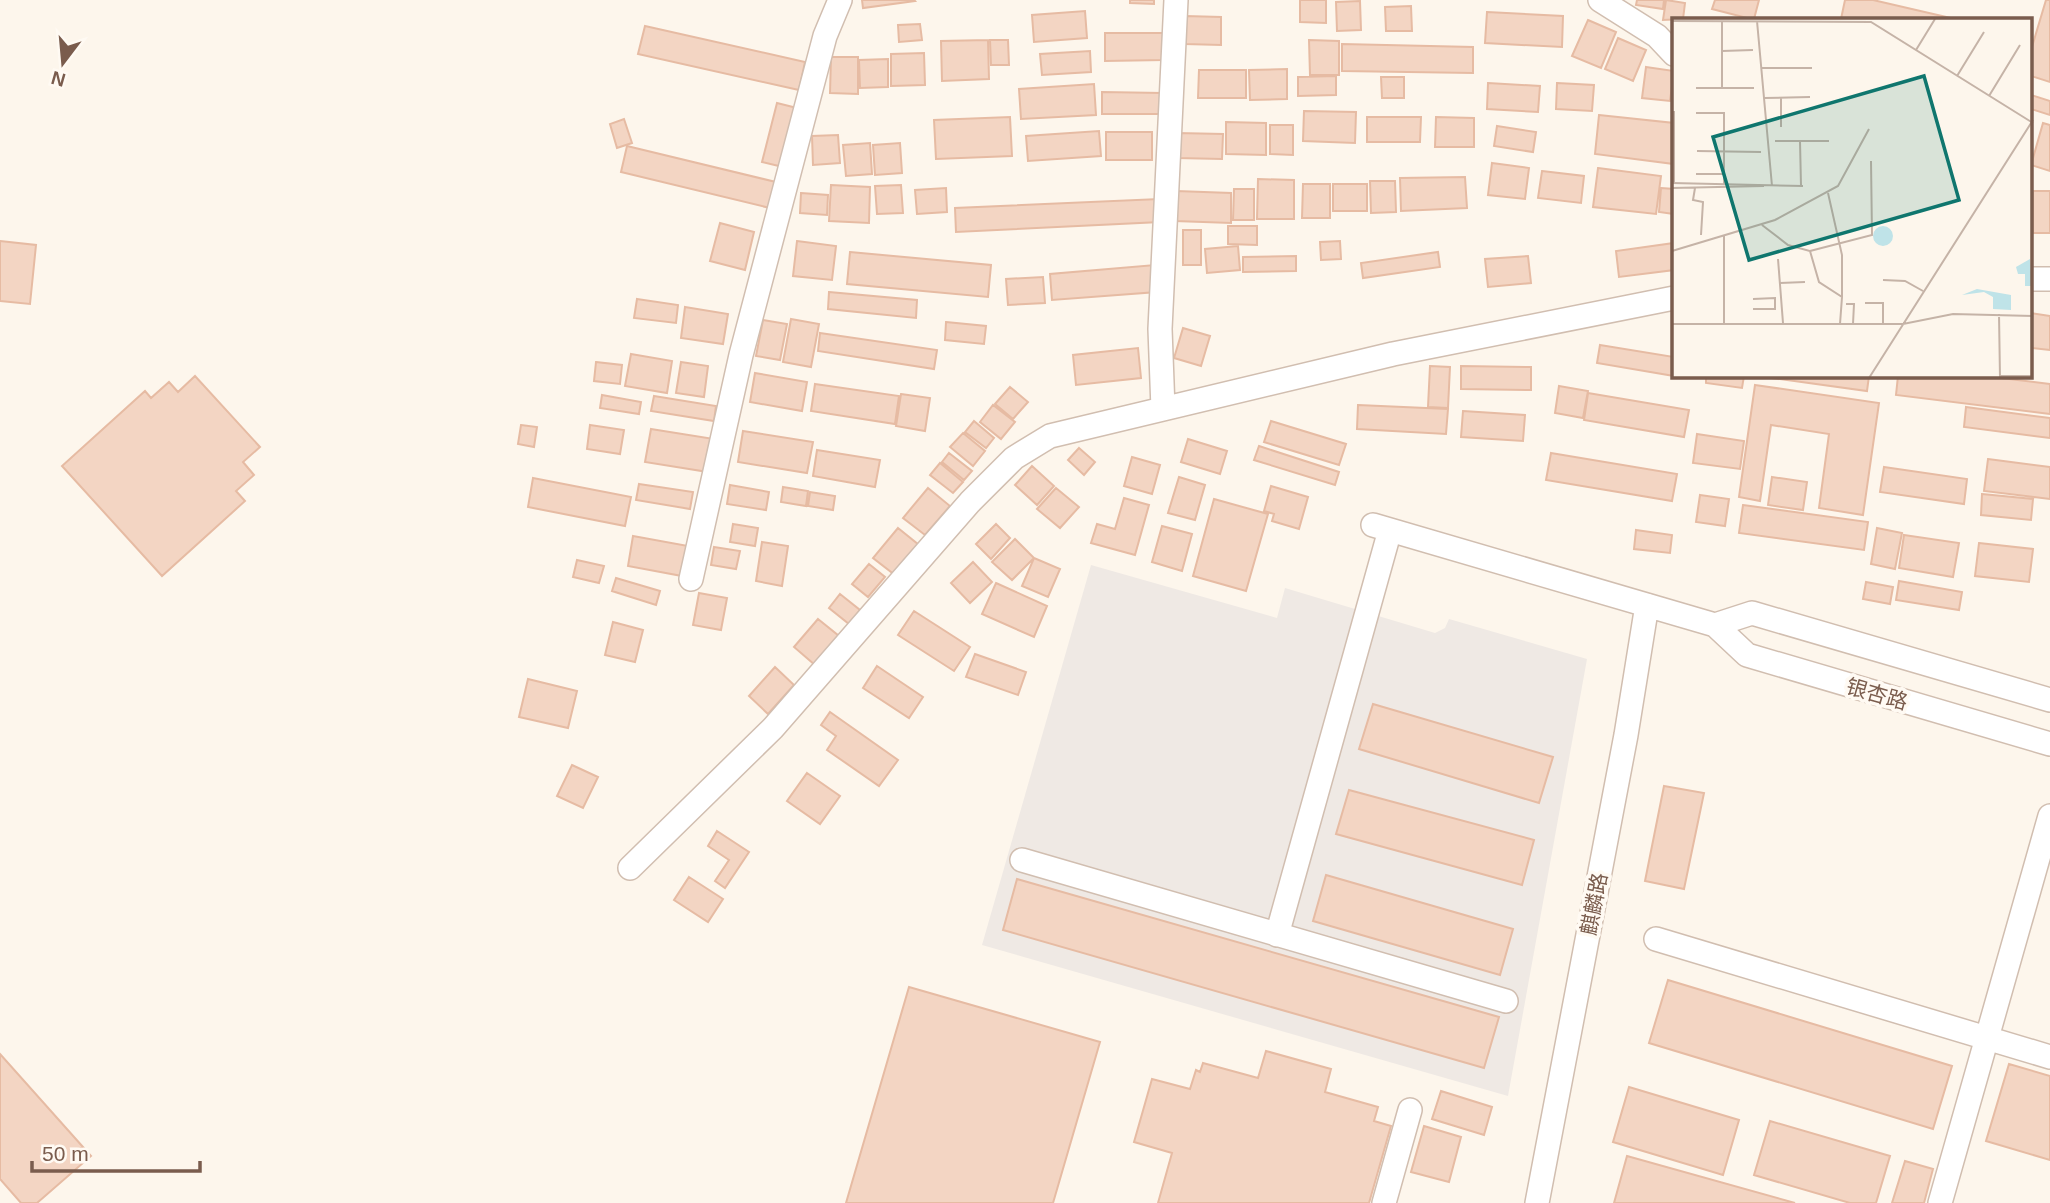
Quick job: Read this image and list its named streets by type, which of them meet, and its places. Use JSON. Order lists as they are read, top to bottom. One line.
{"streets":{"street":["银杏路","麒麟路"]},"crossings":[["银杏路","麒麟路"]],"scale_bar":"50 m","north":"bottom"}
